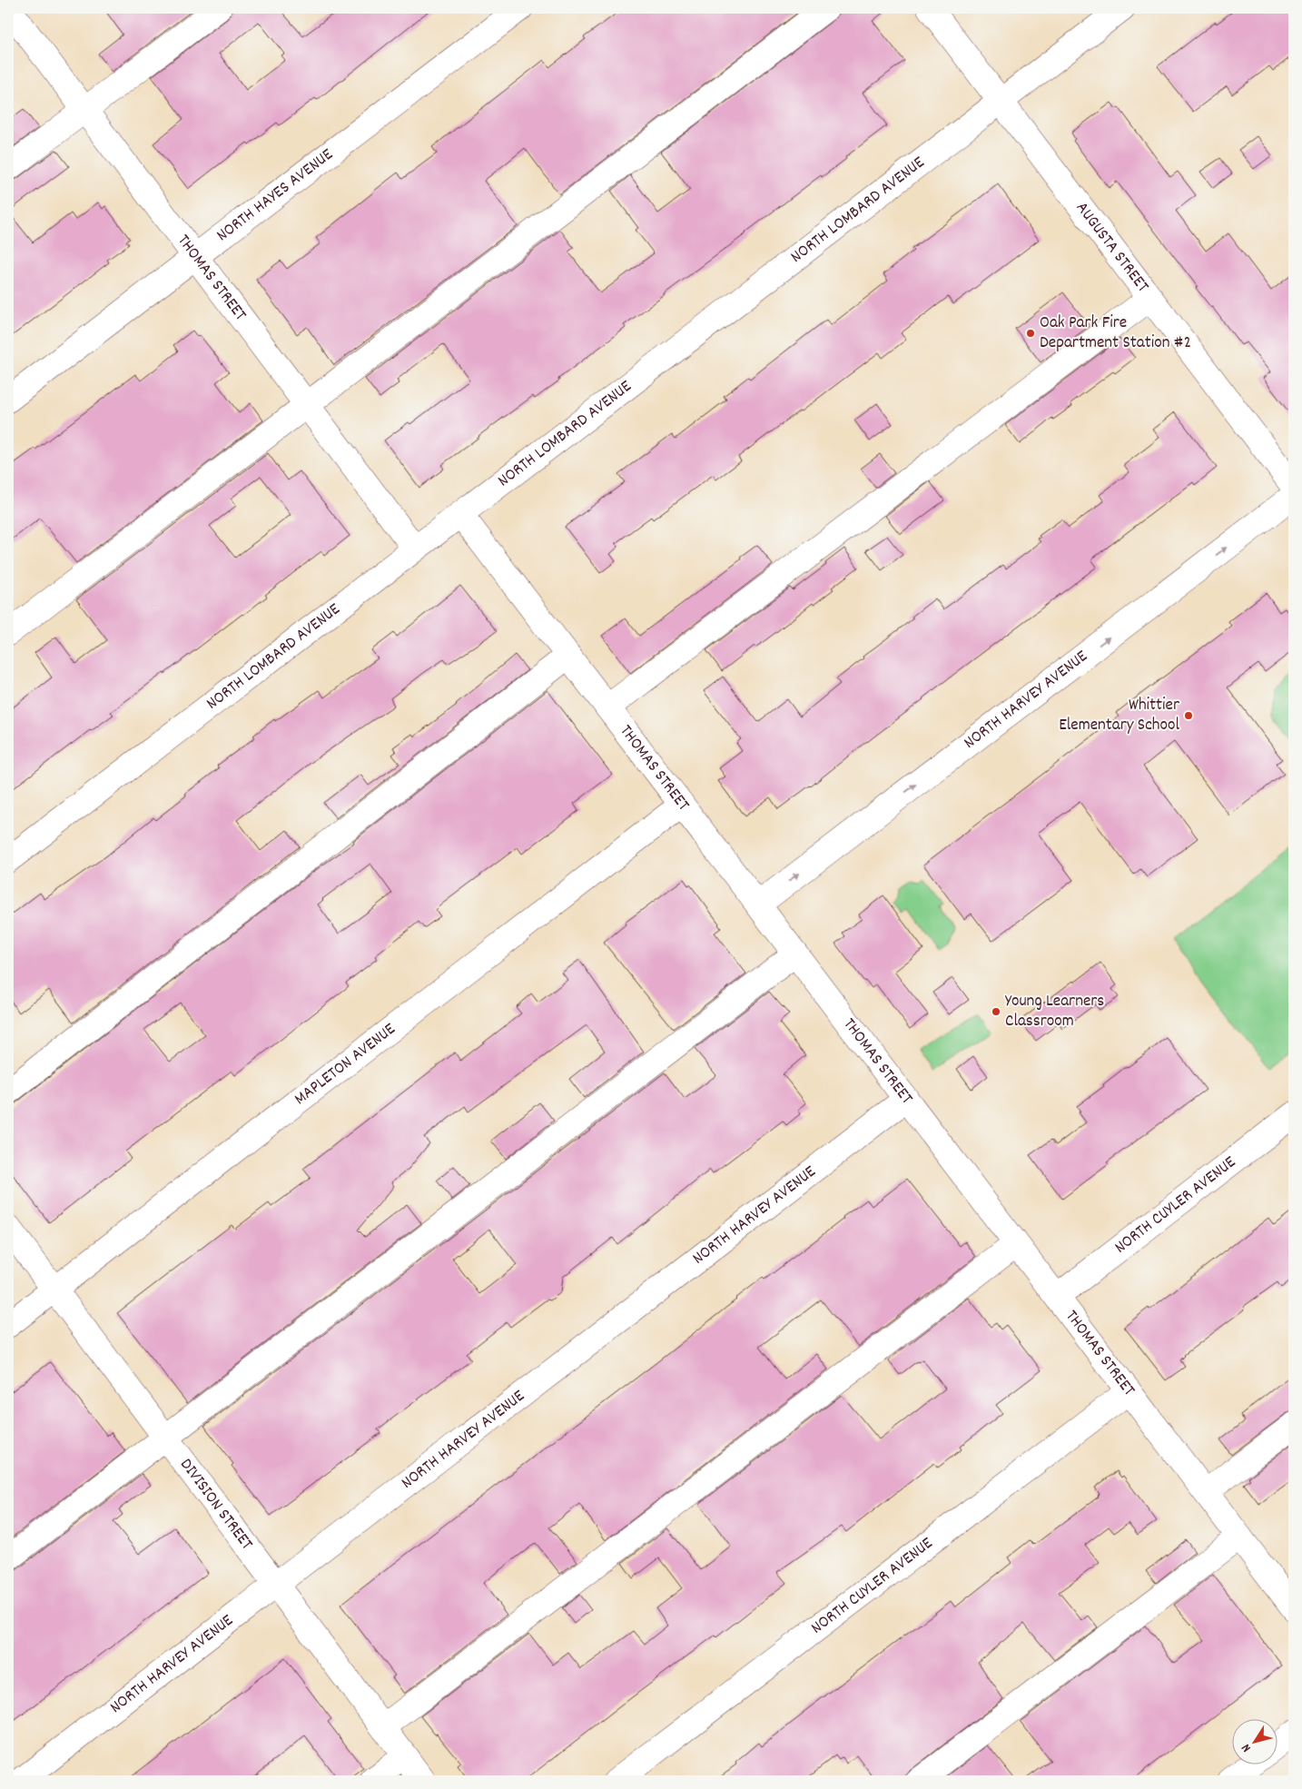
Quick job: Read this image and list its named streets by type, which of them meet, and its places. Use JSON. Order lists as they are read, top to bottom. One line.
{"streets":{"street":["NORTH HAYES AVENUE","NORTH LOMBARD AVENUE","AUGUSTA STREET","THOMAS STREET","NORTH HARVEY AVENUE","MAPLETON AVENUE","NORTH CUYLER AVENUE","DIVISION STREET"]},"crossings":[["NORTH HAYES AVENUE","THOMAS STREET"],["NORTH LOMBARD AVENUE","AUGUSTA STREET"],["NORTH LOMBARD AVENUE","THOMAS STREET"],["THOMAS STREET","NORTH HARVEY AVENUE"],["THOMAS STREET","MAPLETON AVENUE"],["THOMAS STREET","NORTH CUYLER AVENUE"],["NORTH HARVEY AVENUE","DIVISION STREET"],["MAPLETON AVENUE","DIVISION STREET"]],"one_way":["NORTH HARVEY AVENUE"],"places":["Oak Park Fire Department Station #2","Whittier Elementary School","Young Learners Classroom"],"north":"bottom left"}
